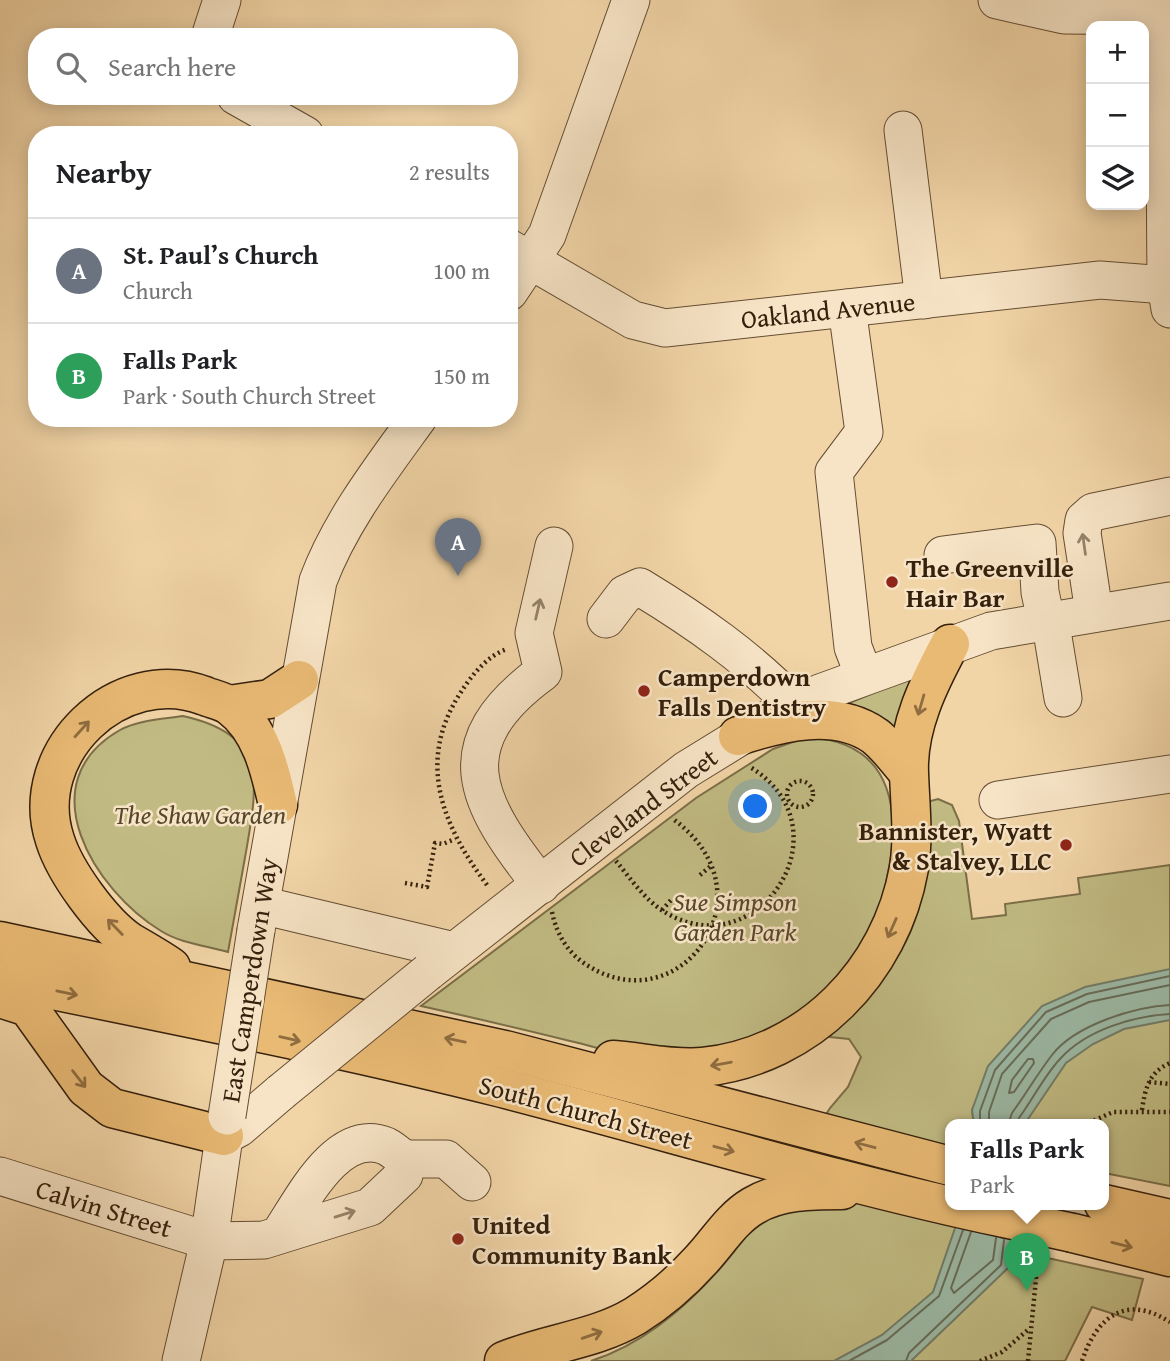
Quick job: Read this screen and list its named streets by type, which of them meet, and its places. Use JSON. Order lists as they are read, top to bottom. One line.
{"streets":{"main road":["South Church Street"],"street":["Oakland Avenue","Cleveland Street","East Camperdown Way","Calvin Street"]},"crossings":[["Cleveland Street","East Camperdown Way"],["East Camperdown Way","Calvin Street"]],"parks":["The Shaw Garden","Sue Simpson Garden Park"],"places":["The Greenville Hair Bar","Camperdown Falls Dentistry","Bannister, Wyatt & Stalvey, LLC","United Community Bank"],"page":{"map_buttons":["+","−"],"search":"Search here","heading":["Nearby","2 results"],"list":[{"mark":"A","name":"St. Paul’s Church","note":"Church","value":"100 m"},{"mark":"B","name":"Falls Park","note":"Park · South Church Street","value":"150 m"}],"pins":["A","B"],"popup":["Falls Park","Park"]}}
